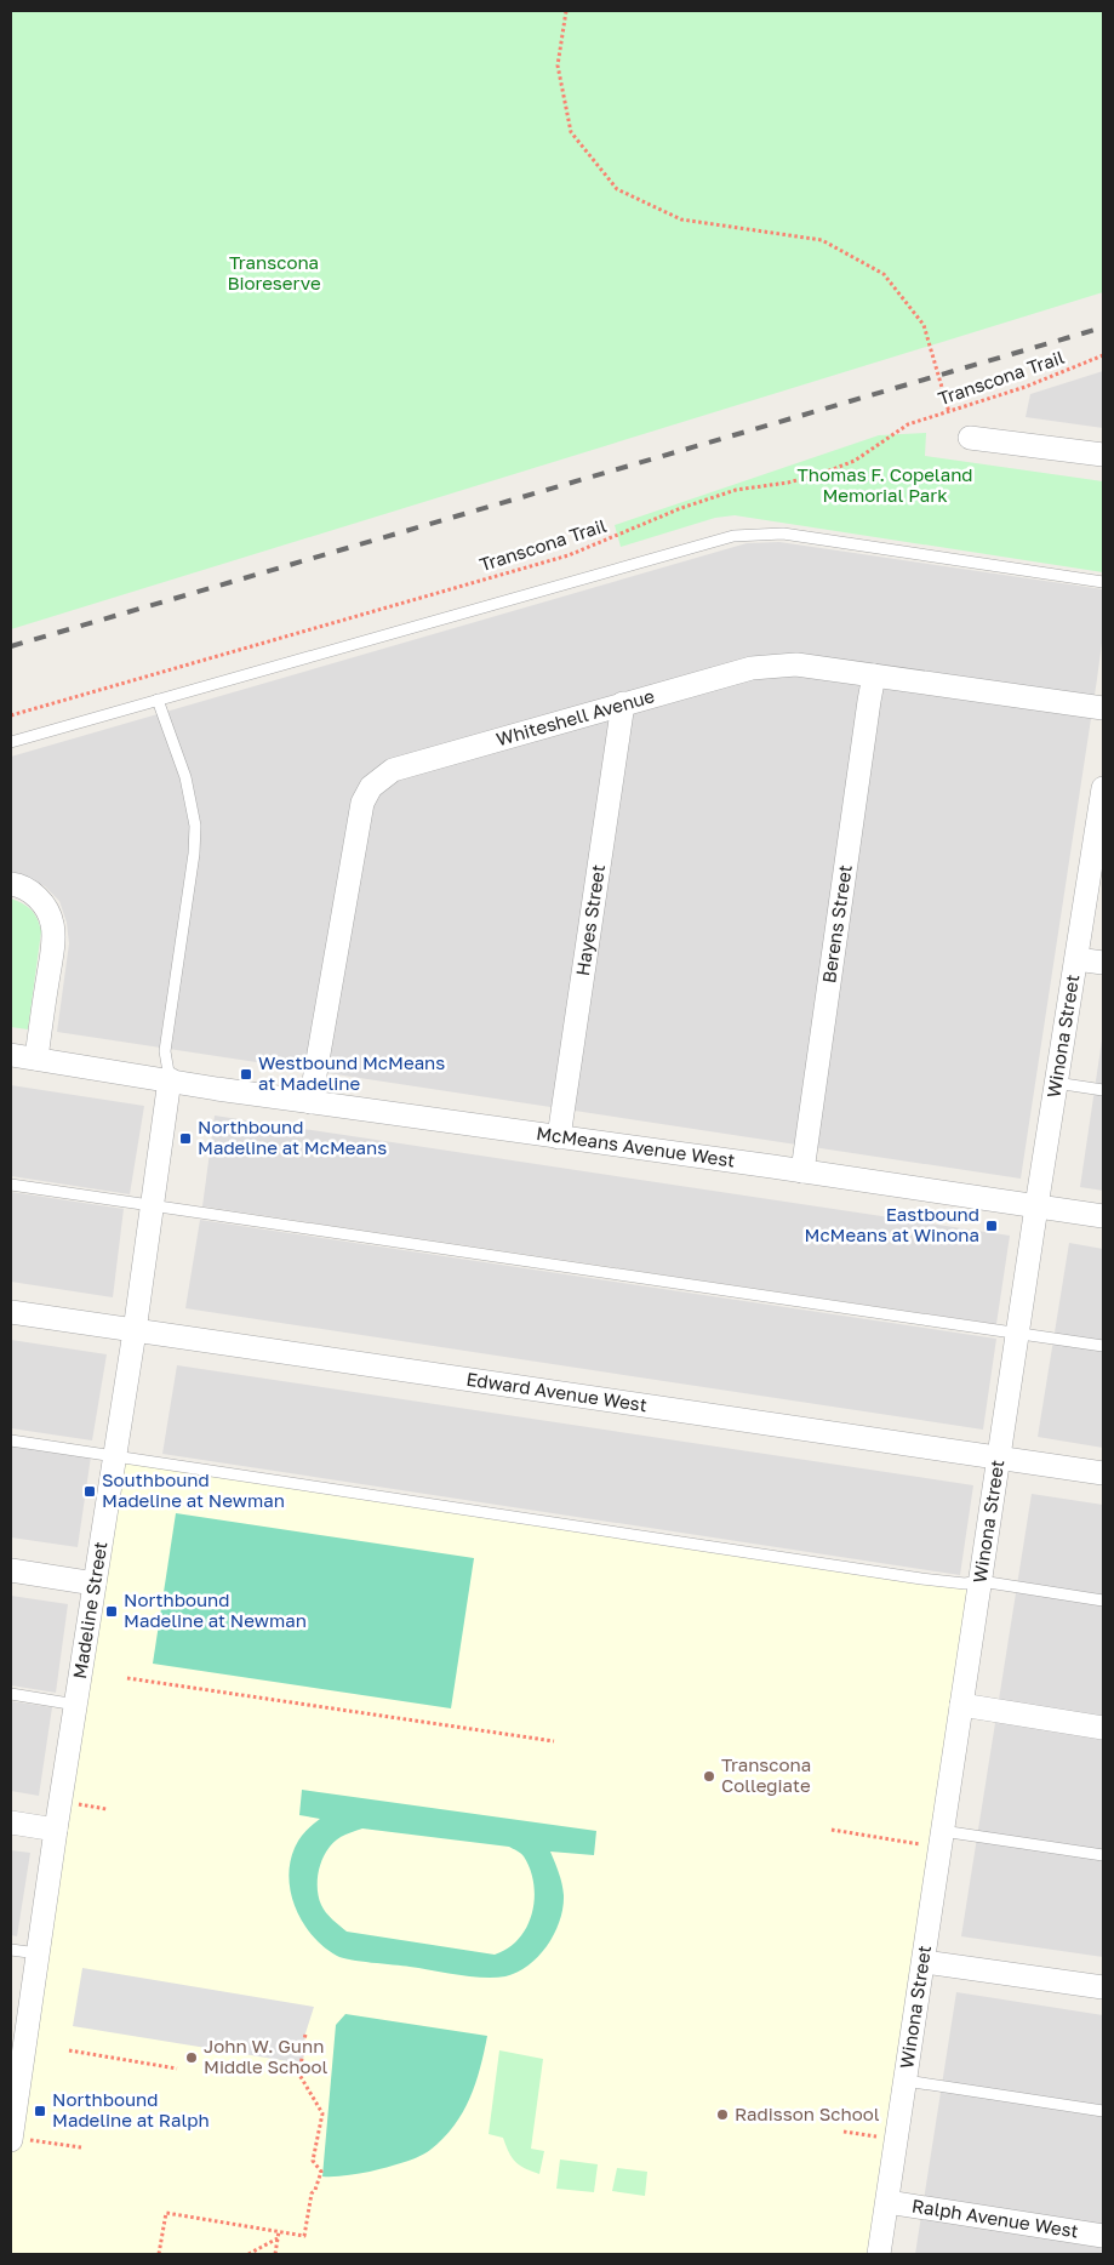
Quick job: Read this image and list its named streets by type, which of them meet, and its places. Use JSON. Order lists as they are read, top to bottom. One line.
{"streets":{"street":["Whiteshell Avenue","Hayes Street","Berens Street","Winona Street","McMeans Avenue West","Edward Avenue West","Madeline Street","Ralph Avenue West"],"path":["Transcona Trail"]},"crossings":[["Whiteshell Avenue","Hayes Street"],["Whiteshell Avenue","Berens Street"],["Whiteshell Avenue","McMeans Avenue West"],["Hayes Street","McMeans Avenue West"],["Berens Street","McMeans Avenue West"],["Winona Street","McMeans Avenue West"],["Winona Street","Edward Avenue West"],["Winona Street","Ralph Avenue West"],["McMeans Avenue West","Madeline Street"],["Edward Avenue West","Madeline Street"]],"parks":["Transcona Bioreserve","Thomas F. Copeland Memorial Park"],"places":{"transit":["Westbound McMeans at Madeline","Northbound Madeline at McMeans","Eastbound McMeans at Winona","Southbound Madeline at Newman","Northbound Madeline at Newman","Northbound Madeline at Ralph"],"other":["Transcona Collegiate","John W. Gunn Middle School","Radisson School"]}}
